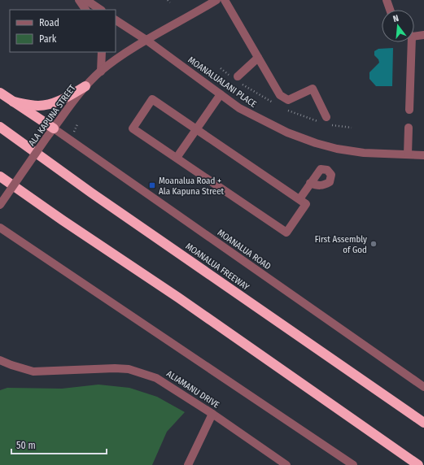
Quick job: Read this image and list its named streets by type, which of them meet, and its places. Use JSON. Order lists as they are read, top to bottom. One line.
{"streets":{"highway":["MOANALUA FREEWAY"],"street":["MOANALUALANI PLACE","ALA KAPUNA STREET","MOANALUA ROAD","ALIAMANU DRIVE"]},"crossings":[["MOANALUALANI PLACE","ALA KAPUNA STREET"],["ALA KAPUNA STREET","MOANALUA ROAD"]],"places":{"transit":["Moanalua Road + Ala Kapuna Street"],"other":["First Assembly of God"]},"legend":["Road","Park"],"scale_bar":"50 m","north":"top"}
